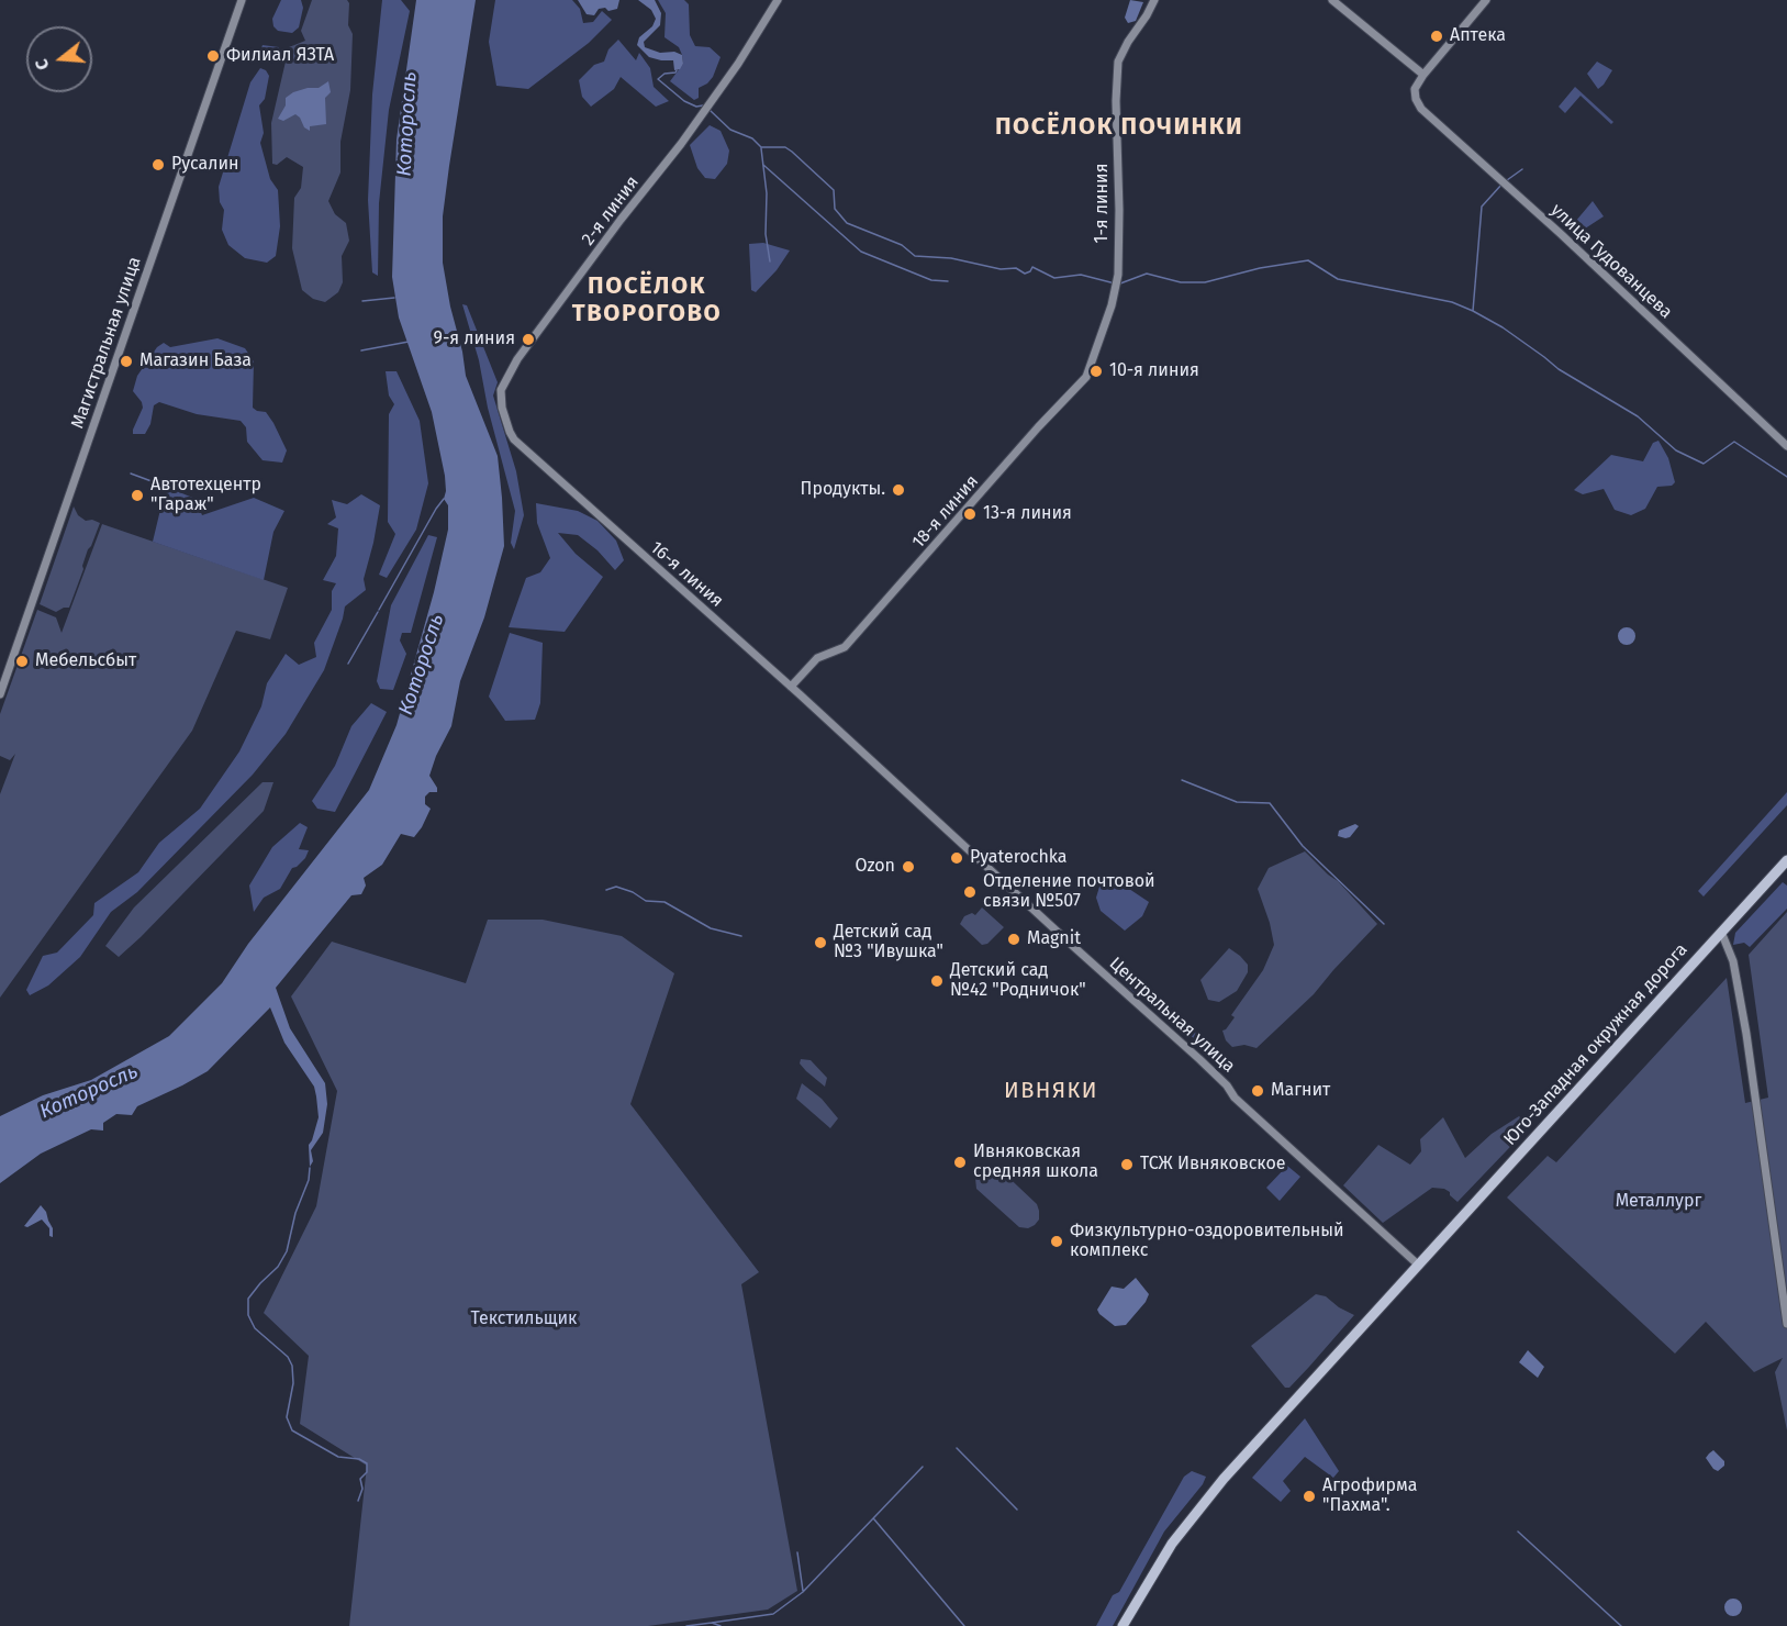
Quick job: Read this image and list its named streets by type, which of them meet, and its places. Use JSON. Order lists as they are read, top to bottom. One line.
{"streets":{"highway":["Юго-Западная окружная дорога"],"street":["1-я линия","2-я линия","улица Гудованцева","Магистральная улица","18-я линия","16-я линия","Центральная улица"]},"crossings":[["1-я линия","18-я линия"],["2-я линия","16-я линия"],["18-я линия","16-я линия"],["16-я линия","Центральная улица"],["Центральная улица","Юго-Западная окружная дорога"]],"districts":["ПОСЁЛОК ПОЧИНКИ","ПОСЁЛОК ТВОРОГОВО","ИВНЯКИ"],"water":["Которосль"],"parks":["Металлург","Текстильщик"],"places":["Аптека","Филиал ЯЗТА","Русалин","9-я линия","Магазин База","10-я линия","Продукты.","Автотехцентр \"Гараж\"","13-я линия","Мебельсбыт","Pyaterochka","Ozon","Отделение почтовой связи №507","Magnit","Детский сад №3 \"Ивушка\"","Детский сад №42 \"Родничок\"","Магнит","Ивняковская средняя школа","ТСЖ Ивняковское","Физкультурно-оздоровительный комплекс","Агрофирма \"Пахма\"."],"north":"left"}
